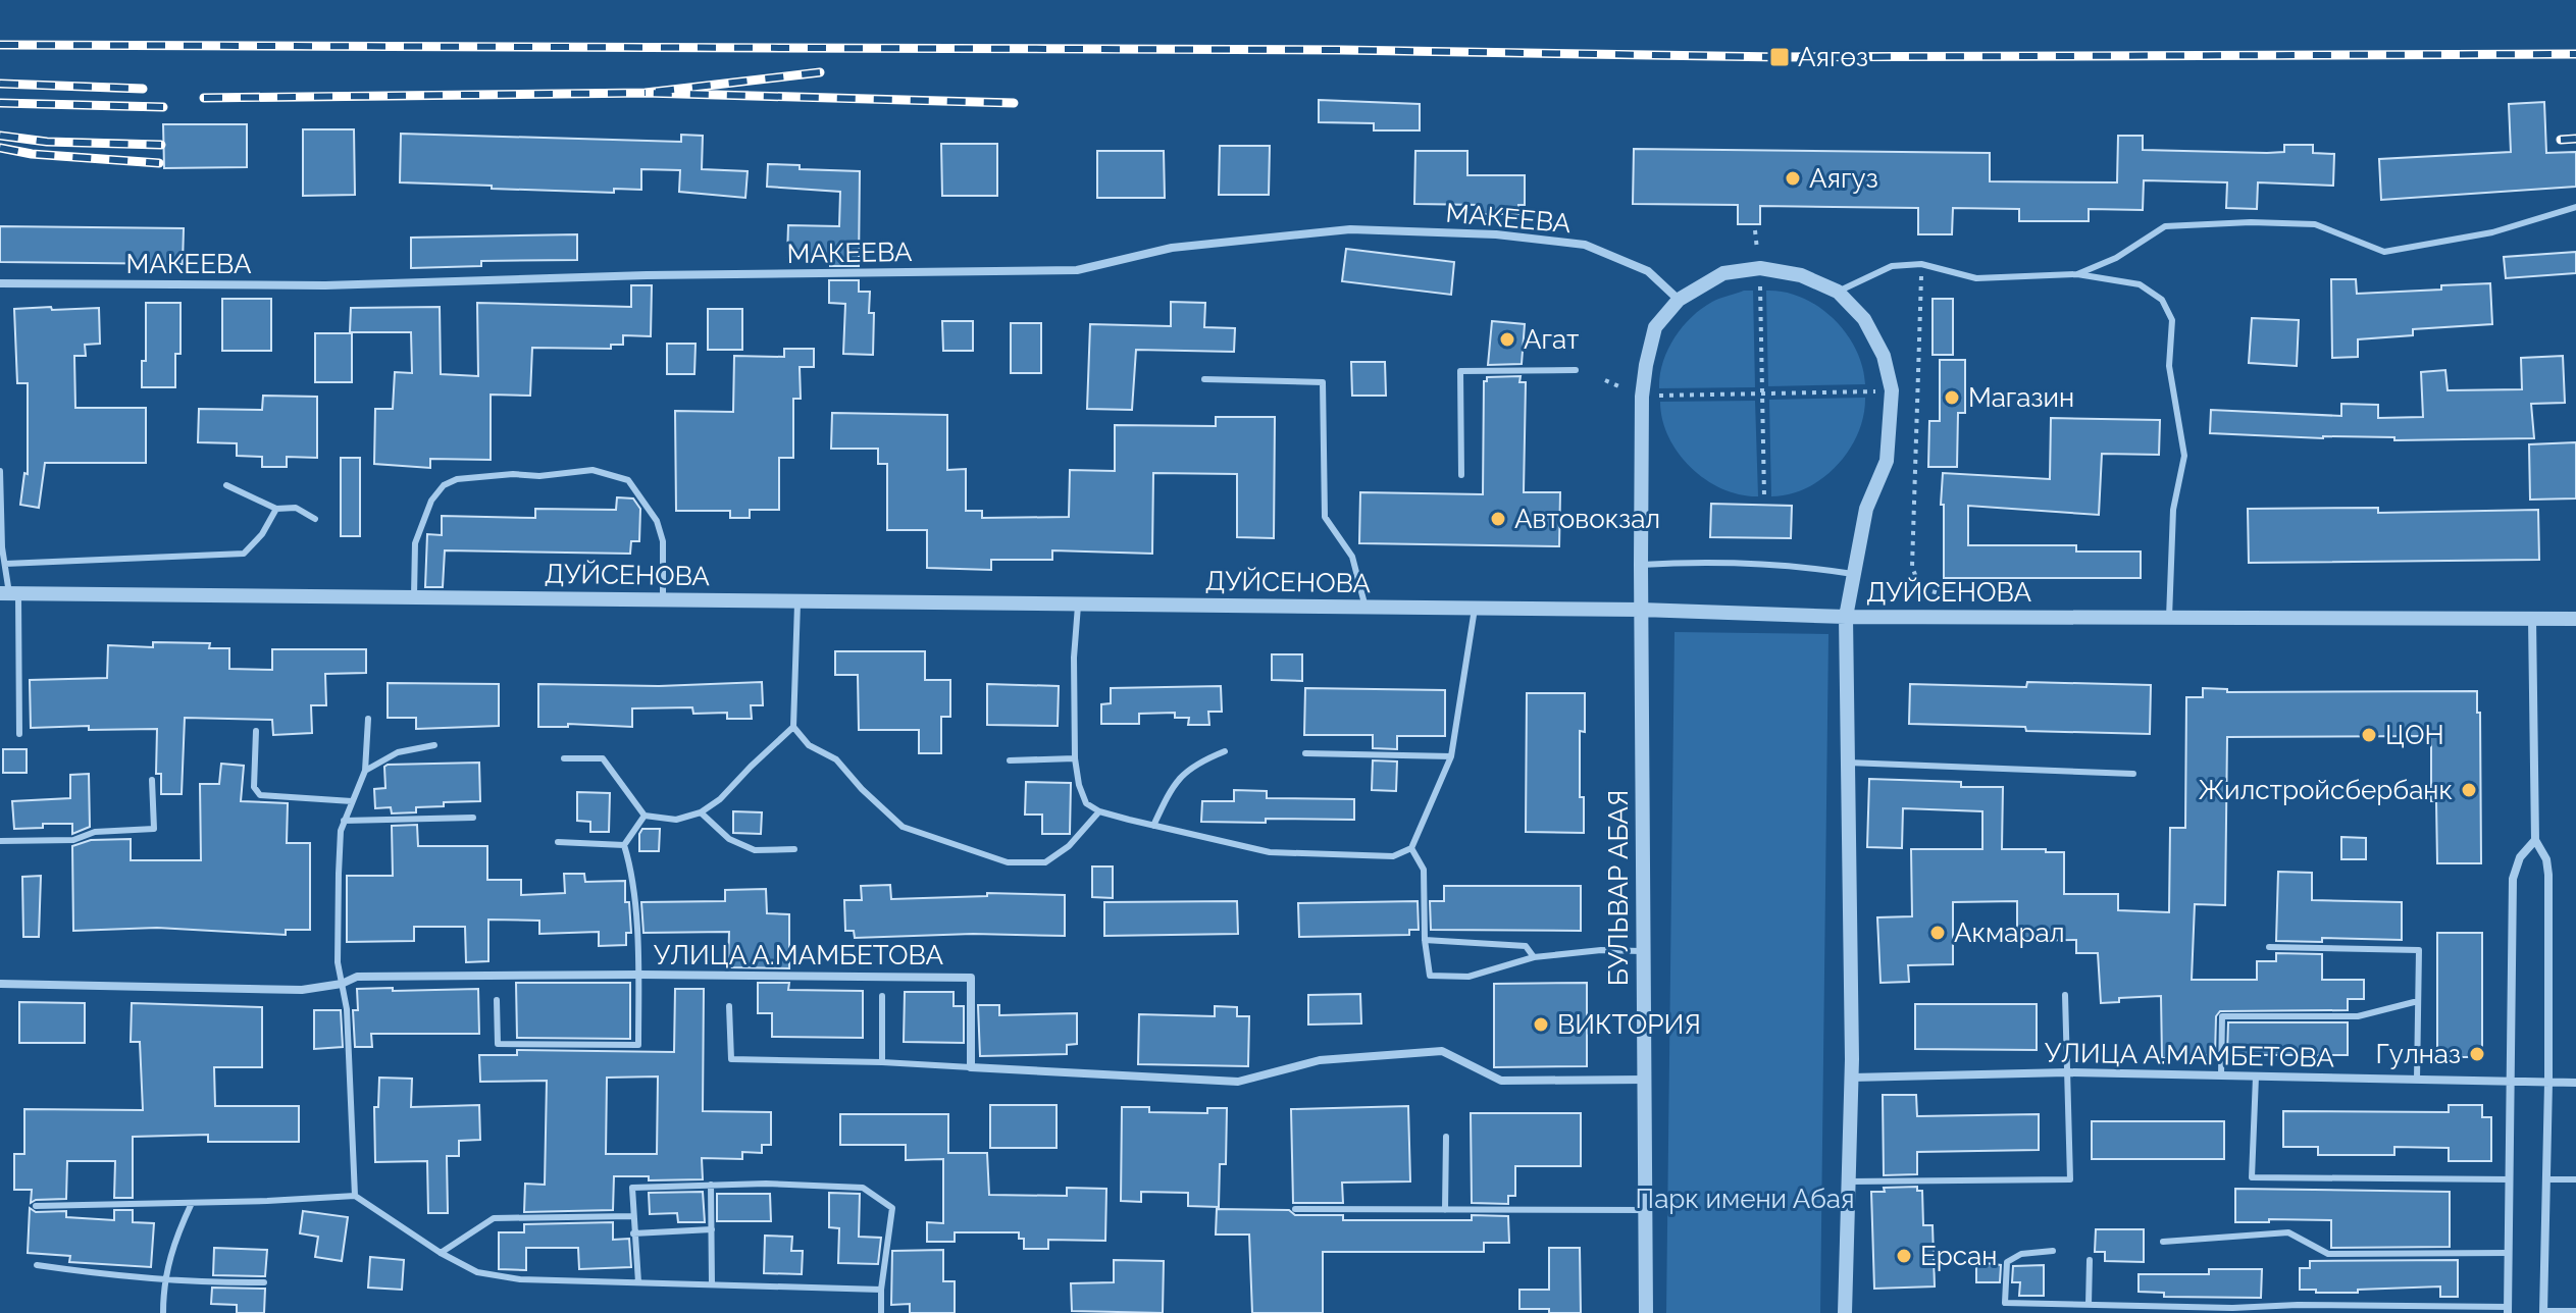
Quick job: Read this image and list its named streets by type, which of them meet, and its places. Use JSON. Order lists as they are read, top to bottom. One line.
{"streets":{"street":["МАКЕЕВА","ДУЙСЕНОВА","БУЛЬВАР АБАЯ","УЛИЦА А.МАМБЕТОВА"]},"crossings":[["ДУЙСЕНОВА","БУЛЬВАР АБАЯ"]],"parks":["Парк имени Абая"],"places":{"transit":["Аягөз"],"other":["Аягуз","Агат","Магазин","Автовокзал","ЦОН","Жилстройсбербанк","Акмарал","ВИКТОРИЯ","Гулназ","Ерсан"]}}
